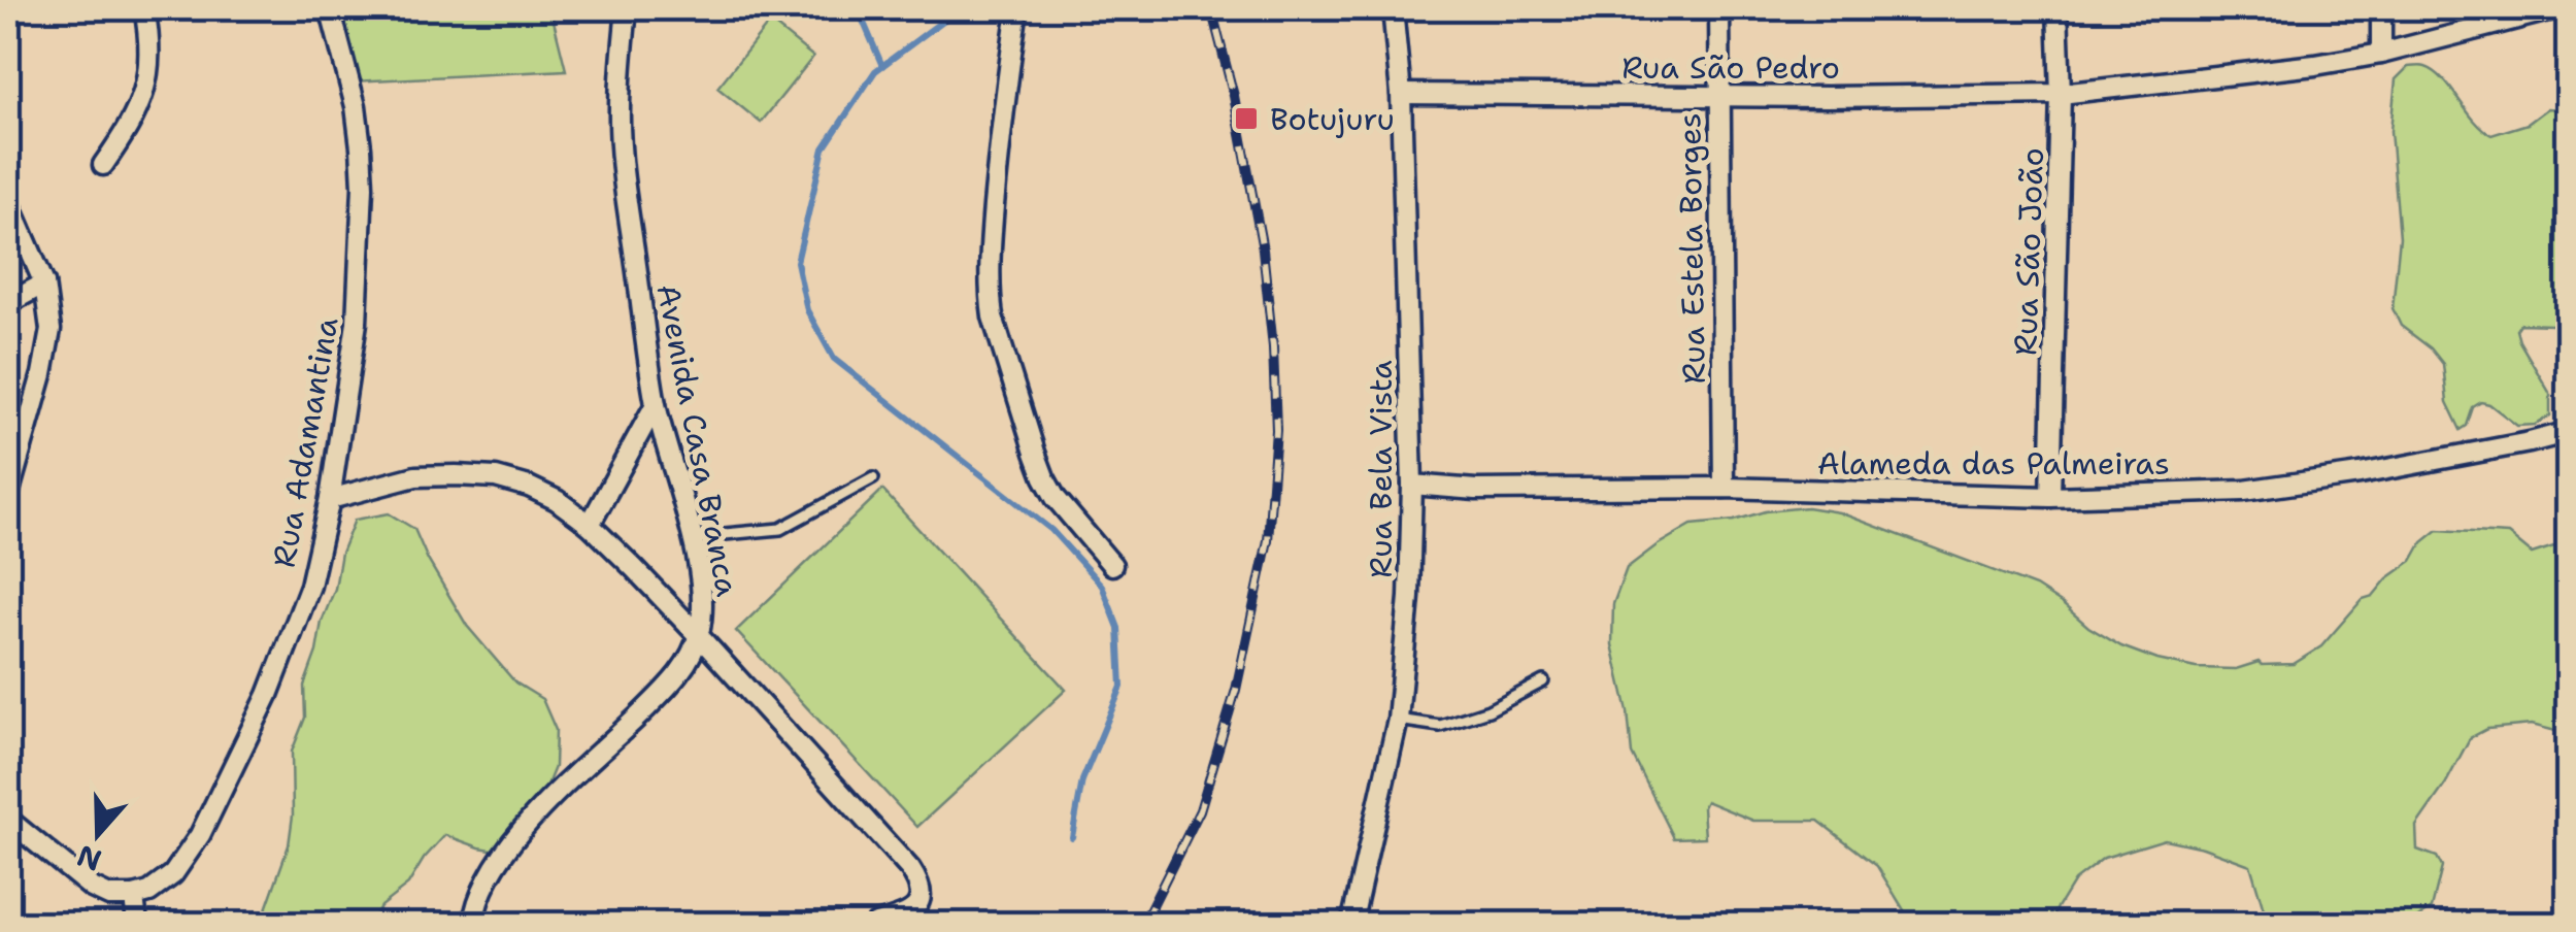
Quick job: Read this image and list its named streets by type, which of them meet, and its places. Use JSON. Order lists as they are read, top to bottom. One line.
{"streets":{"street":["Rua São Pedro","Rua Estela Borges","Rua São João","Avenida Casa Branca","Rua Adamantina","Alameda das Palmeiras","Rua Bela Vista"]},"crossings":[["Rua São Pedro","Rua Estela Borges"],["Rua São Pedro","Rua São João"],["Rua São Pedro","Rua Bela Vista"],["Rua Estela Borges","Alameda das Palmeiras"],["Rua São João","Alameda das Palmeiras"],["Alameda das Palmeiras","Rua Bela Vista"]],"places":{"transit":["Botujuru"]},"north":"bottom"}
